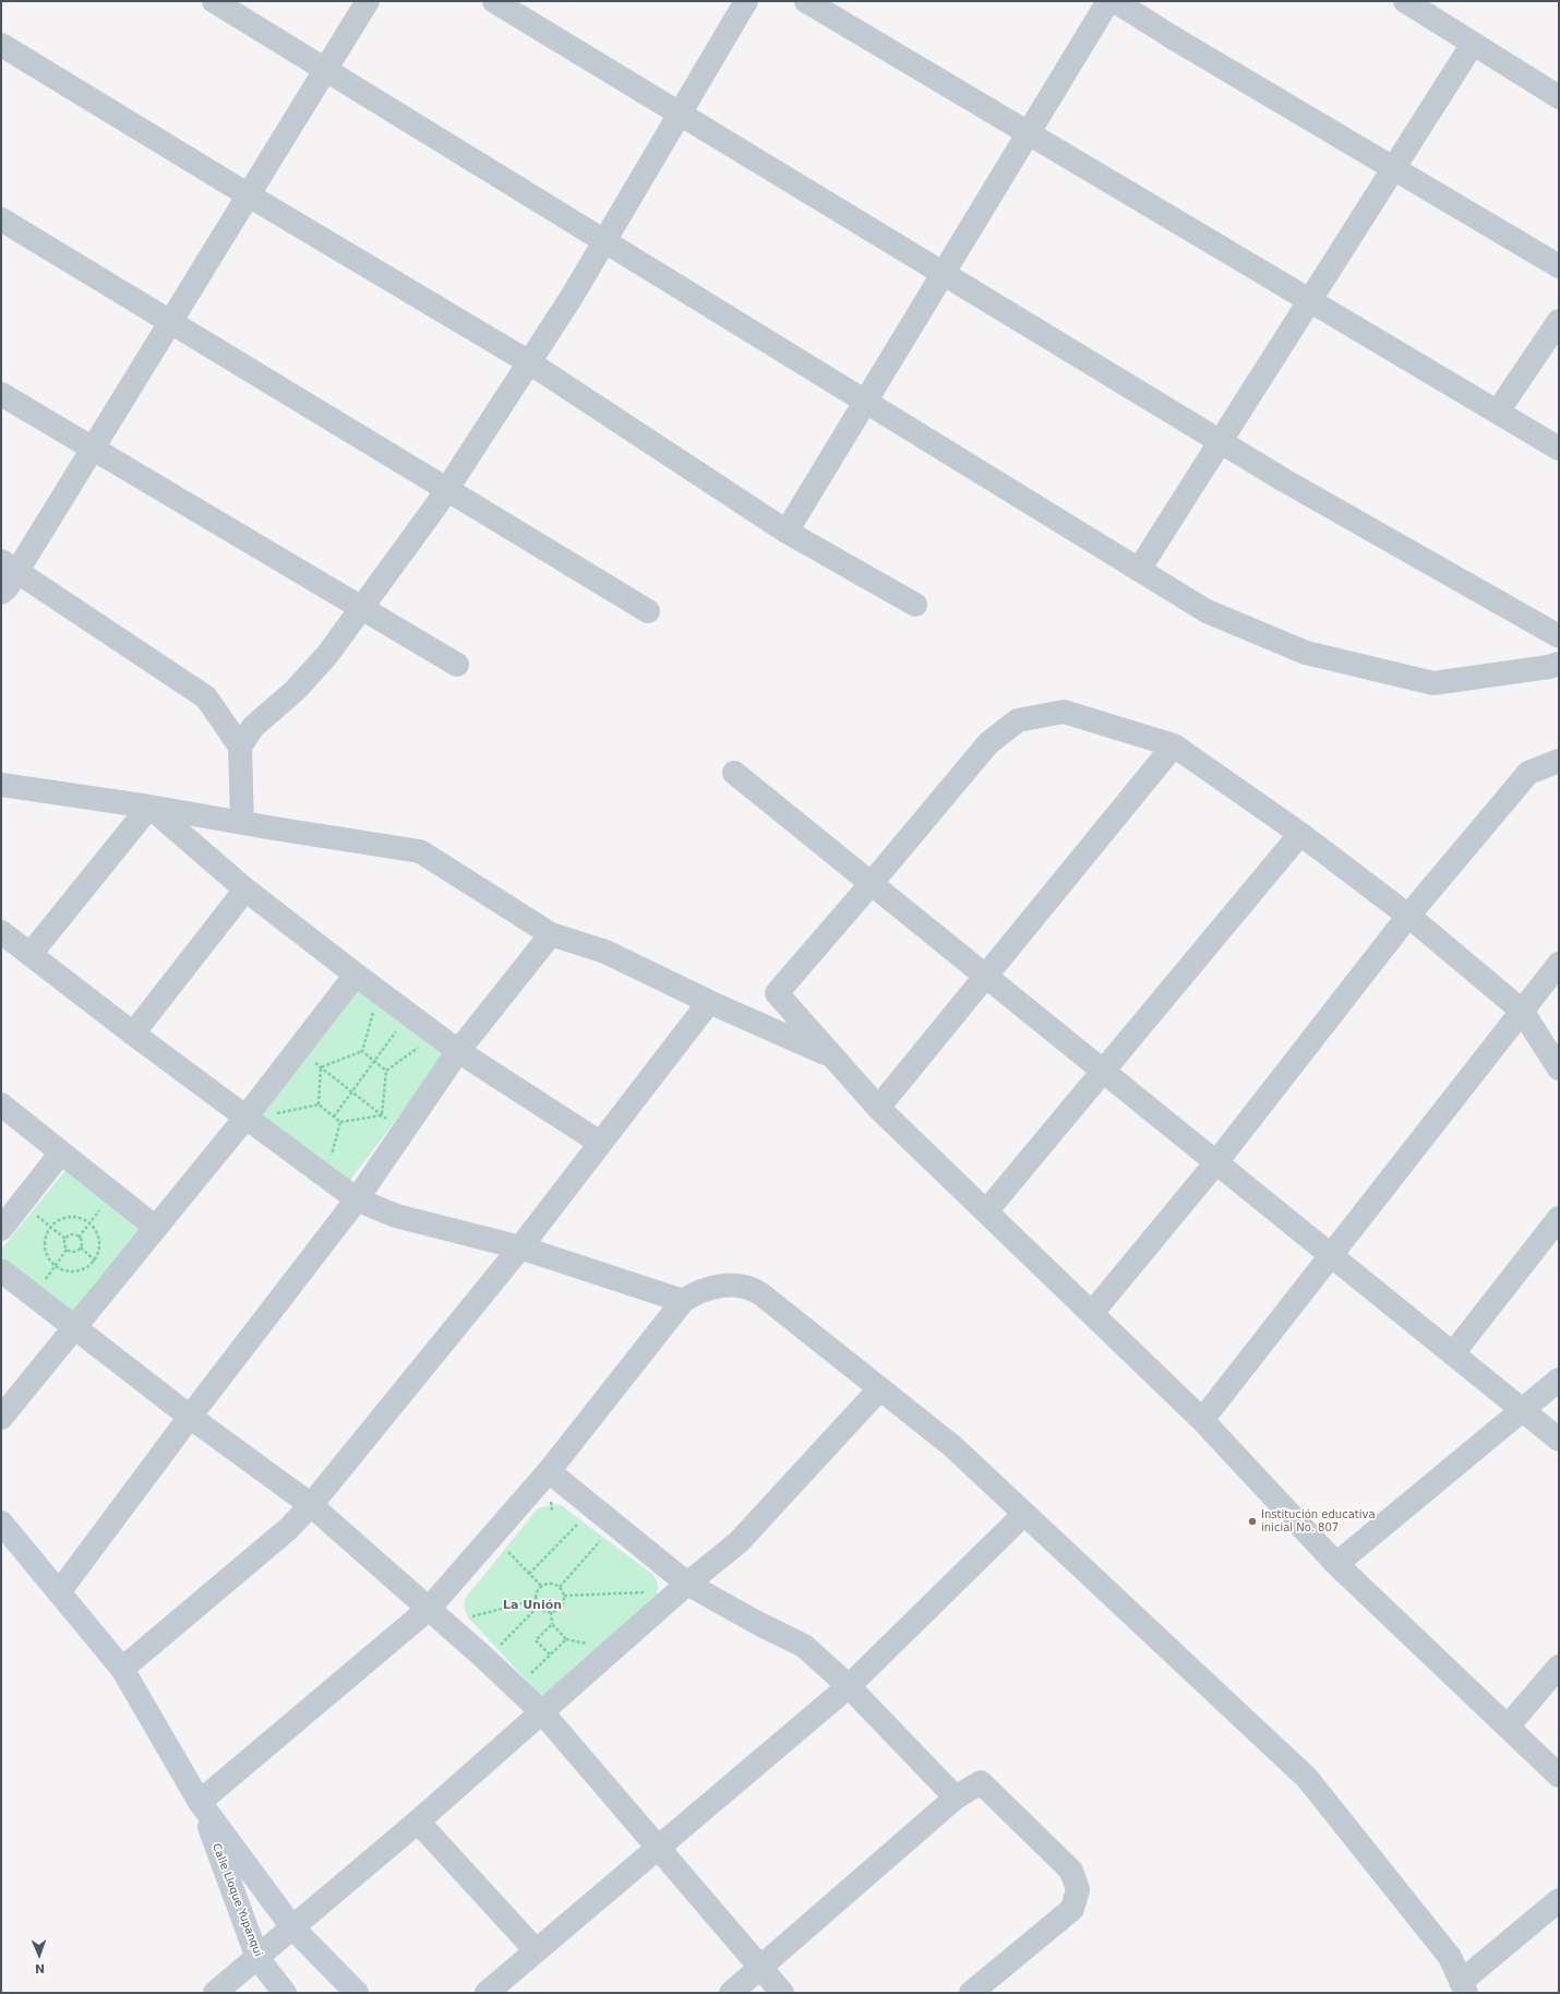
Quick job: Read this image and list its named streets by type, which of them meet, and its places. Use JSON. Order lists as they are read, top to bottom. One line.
{"streets":{"street":["Calle Lloque Yupanqui"]},"districts":["La Unión"],"places":["Institución educativa inicial No. 807"],"north":"bottom"}
